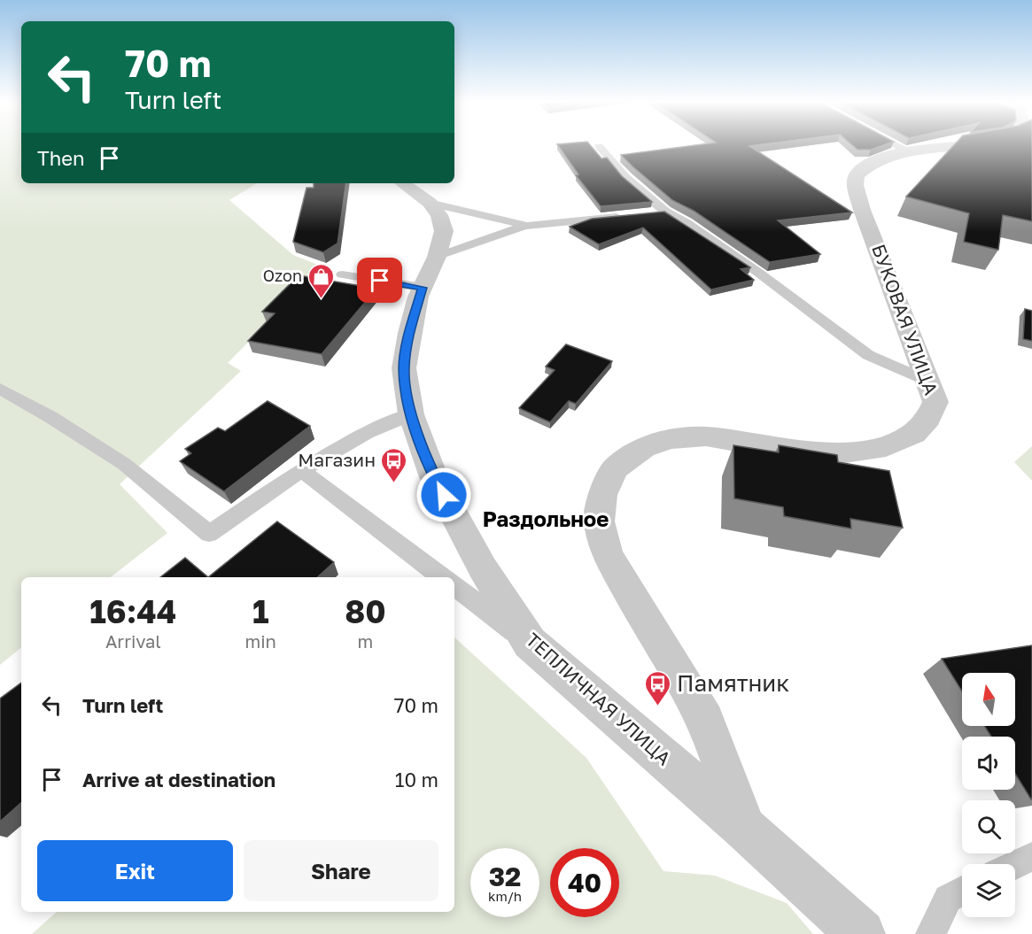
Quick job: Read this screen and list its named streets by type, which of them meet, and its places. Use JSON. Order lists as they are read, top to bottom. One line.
{"streets":{"street":["БУКОВАЯ УЛИЦА","ТЕПЛИЧНАЯ УЛИЦА"]},"crossings":[["БУКОВАЯ УЛИЦА","ТЕПЛИЧНАЯ УЛИЦА"]],"districts":["Раздольное"],"places":{"shop":["Ozon"],"bus stop":["Магазин","Памятник"]},"north":"top","page":{"turn":["70 m","Turn left"],"then":"Then","eta":["16:44","Arrival","1","min","80","m"],"list":[{"name":"Turn left","value":"70 m"},{"name":"Arrive at destination","value":"10 m"}],"buttons":["Exit","Share"],"speed":"32 km/h","limit":"40"}}
